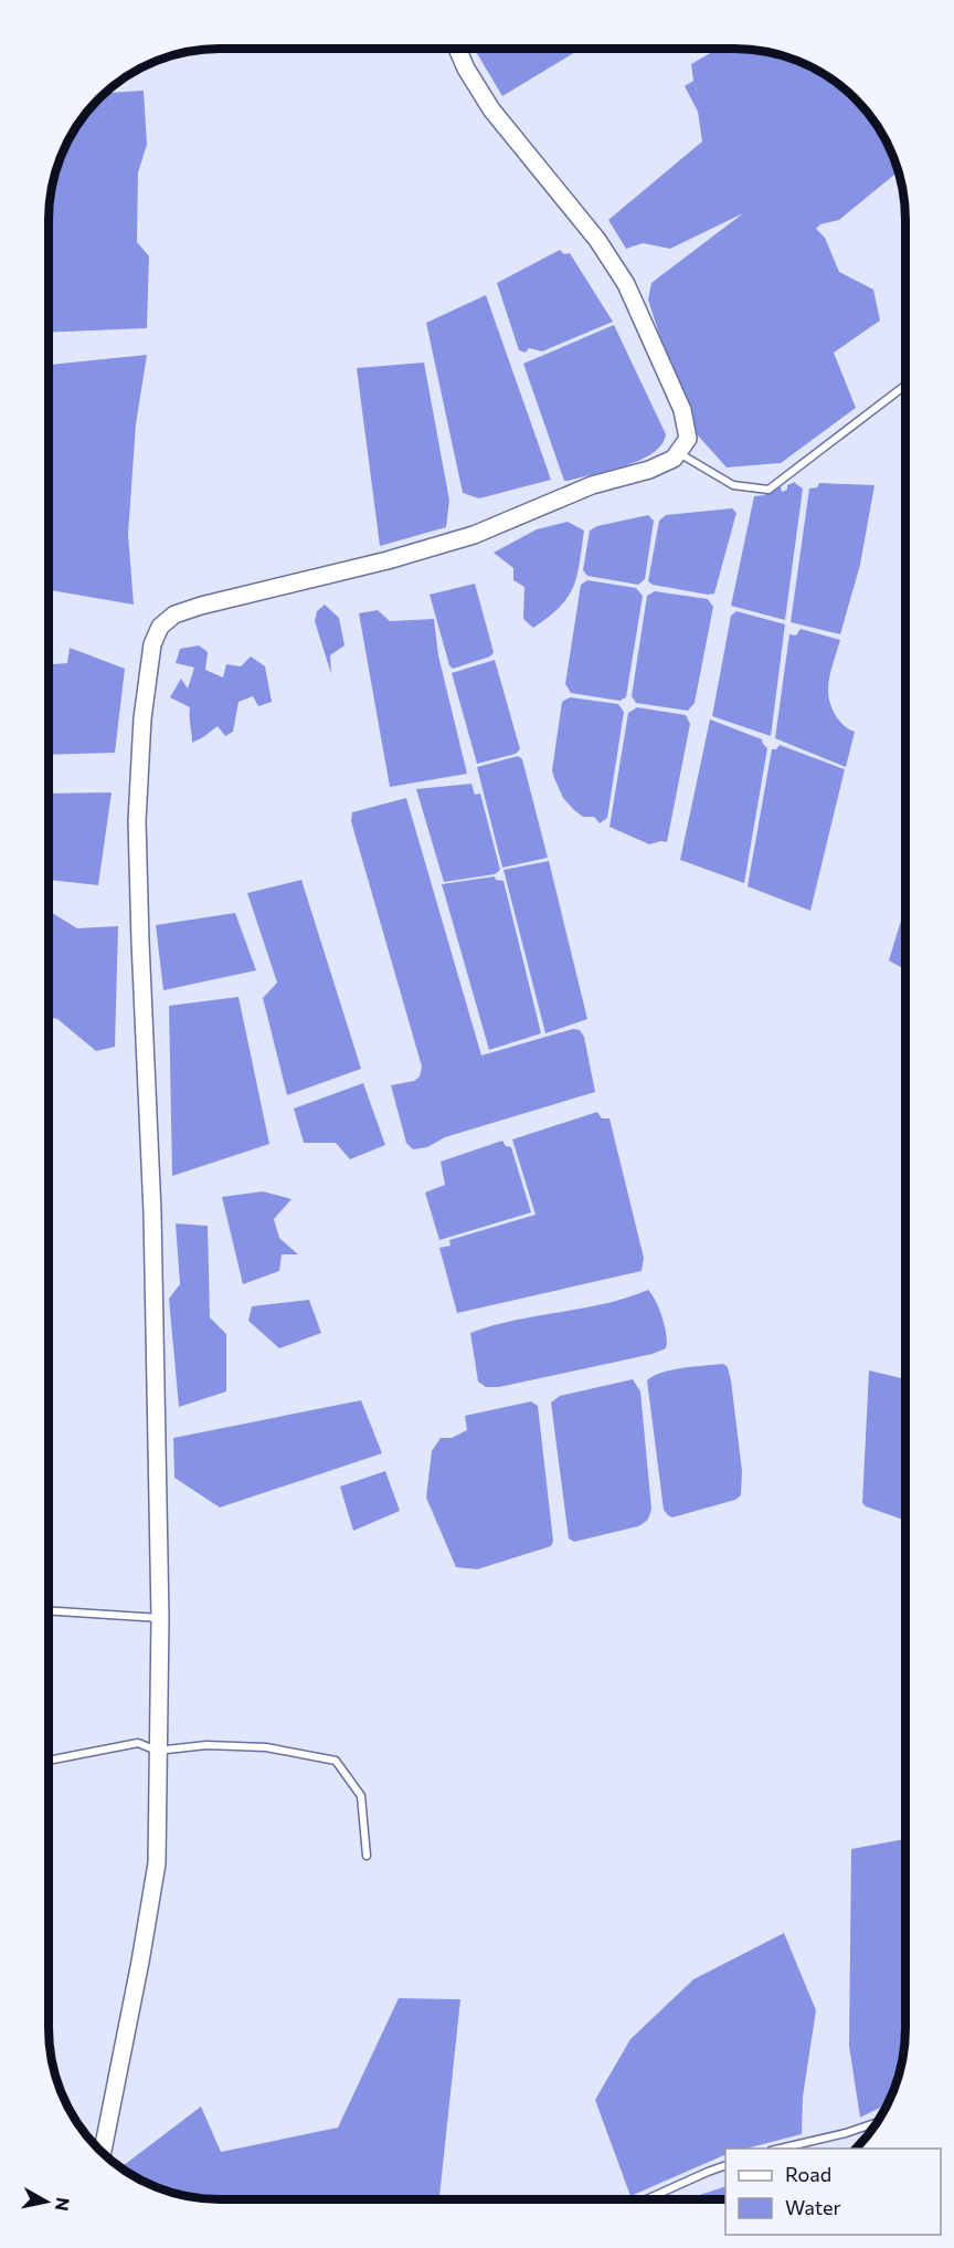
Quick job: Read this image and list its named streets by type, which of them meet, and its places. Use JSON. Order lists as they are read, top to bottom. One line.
{"legend":["Road","Water"],"north":"right"}
